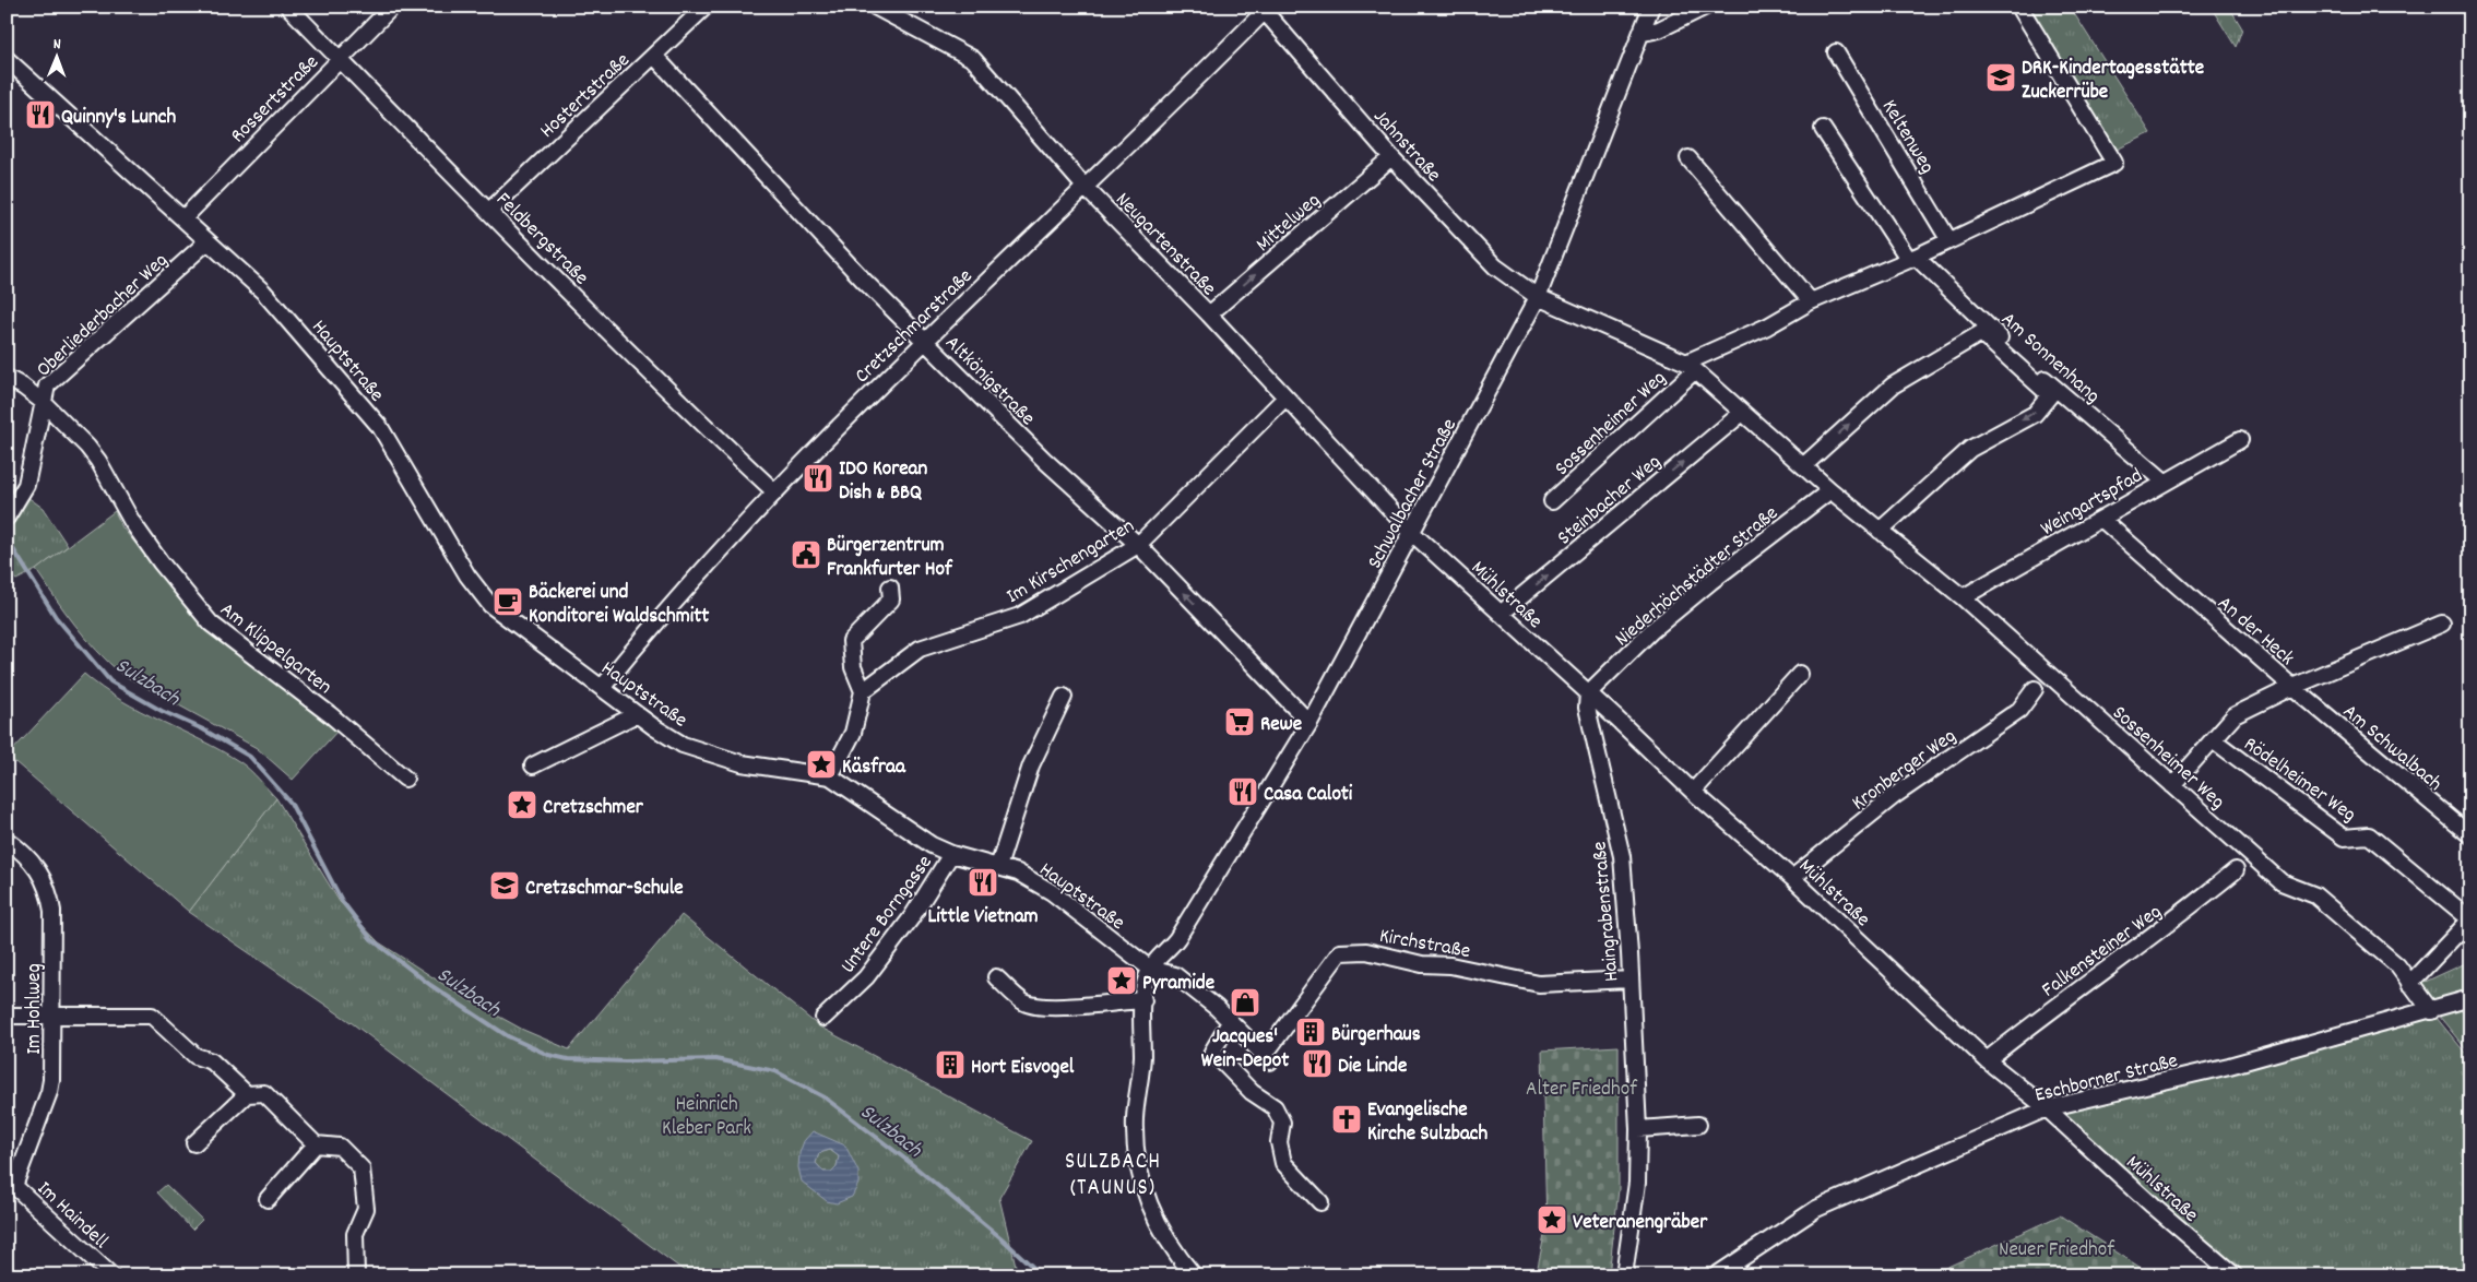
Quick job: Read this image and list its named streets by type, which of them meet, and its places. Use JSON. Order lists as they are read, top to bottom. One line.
{"streets":{"street":["Hostertstraße","Rossertstraße","Keltenweg","Jahnstraße","Mittelweg","Feldbergstraße","Neugartenstraße","Oberliederbacher Weg","Cretzschmarstraße","Am Sonnenhang","Hauptstraße","Altkönigstraße","Sossenheimer Weg","Schwalbacher Straße","Steinbacher Weg","Weingartspfad","Im Kirschengarten","Niederhöchstädter Straße","Mühlstraße","An der Heck","Am Klippelgarten","Am Schwalbach","Kronberger Weg","Rödelheimer Weg","Haingrabenstraße","Untere Borngasse","Kirchstraße","Falkensteiner Weg","Im Hohlweg","Eschborner Straße","Im Haindell"]},"crossings":[["Hostertstraße","Feldbergstraße"],["Hostertstraße","Altkönigstraße"],["Rossertstraße","Feldbergstraße"],["Rossertstraße","Hauptstraße"],["Jahnstraße","Mittelweg"],["Jahnstraße","Cretzschmarstraße"],["Jahnstraße","Sossenheimer Weg"],["Jahnstraße","Schwalbacher Straße"],["Mittelweg","Neugartenstraße"],["Feldbergstraße","Cretzschmarstraße"],["Neugartenstraße","Cretzschmarstraße"],["Neugartenstraße","Schwalbacher Straße"],["Neugartenstraße","Im Kirschengarten"],["Neugartenstraße","Mühlstraße"],["Oberliederbacher Weg","Hauptstraße"],["Oberliederbacher Weg","Am Klippelgarten"],["Cretzschmarstraße","Hauptstraße"],["Cretzschmarstraße","Altkönigstraße"],["Am Sonnenhang","Weingartspfad"],["Hauptstraße","Schwalbacher Straße"],["Hauptstraße","Untere Borngasse"],["Altkönigstraße","Schwalbacher Straße"],["Altkönigstraße","Im Kirschengarten"],["Sossenheimer Weg","Schwalbacher Straße"],["Sossenheimer Weg","Steinbacher Weg"],["Sossenheimer Weg","Weingartspfad"],["Sossenheimer Weg","Niederhöchstädter Straße"],["Sossenheimer Weg","An der Heck"],["Sossenheimer Weg","Eschborner Straße"],["Schwalbacher Straße","Mühlstraße"],["Steinbacher Weg","Mühlstraße"],["Weingartspfad","An der Heck"],["Niederhöchstädter Straße","Mühlstraße"],["Niederhöchstädter Straße","Haingrabenstraße"],["Mühlstraße","Kronberger Weg"],["Mühlstraße","Haingrabenstraße"],["Mühlstraße","Falkensteiner Weg"],["Mühlstraße","Eschborner Straße"],["An der Heck","Am Schwalbach"],["An der Heck","Rödelheimer Weg"],["Haingrabenstraße","Kirchstraße"],["Im Hohlweg","Im Haindell"]],"one_way":["Mittelweg","Steinbacher Weg"],"districts":["SULZBACH (TAUNUS)"],"water":["Sulzbach"],"parks":["Alter Friedhof","Heinrich Kleber Park","Neuer Friedhof"],"places":{"school or university":["DRK-Kindertagesstätte Zuckerrübe","Cretzschmar-Schule"],"restaurant":["Quinny's Lunch","IDO Korean Dish & BBQ","Casa Caloti","Little Vietnam","Die Linde"],"public building":["Bürgerzentrum Frankfurter Hof"],"cafe":["Bäckerei und Konditorei Waldschmitt"],"supermarket":["Rewe"],"place":["Käsfraa","Cretzschmer","Pyramide","Veteranengräber"],"shop":["Jacques' Wein-Depot"],"building":["Bürgerhaus","Hort Eisvogel"],"church":["Evangelische Kirche Sulzbach"]},"north":"top"}
